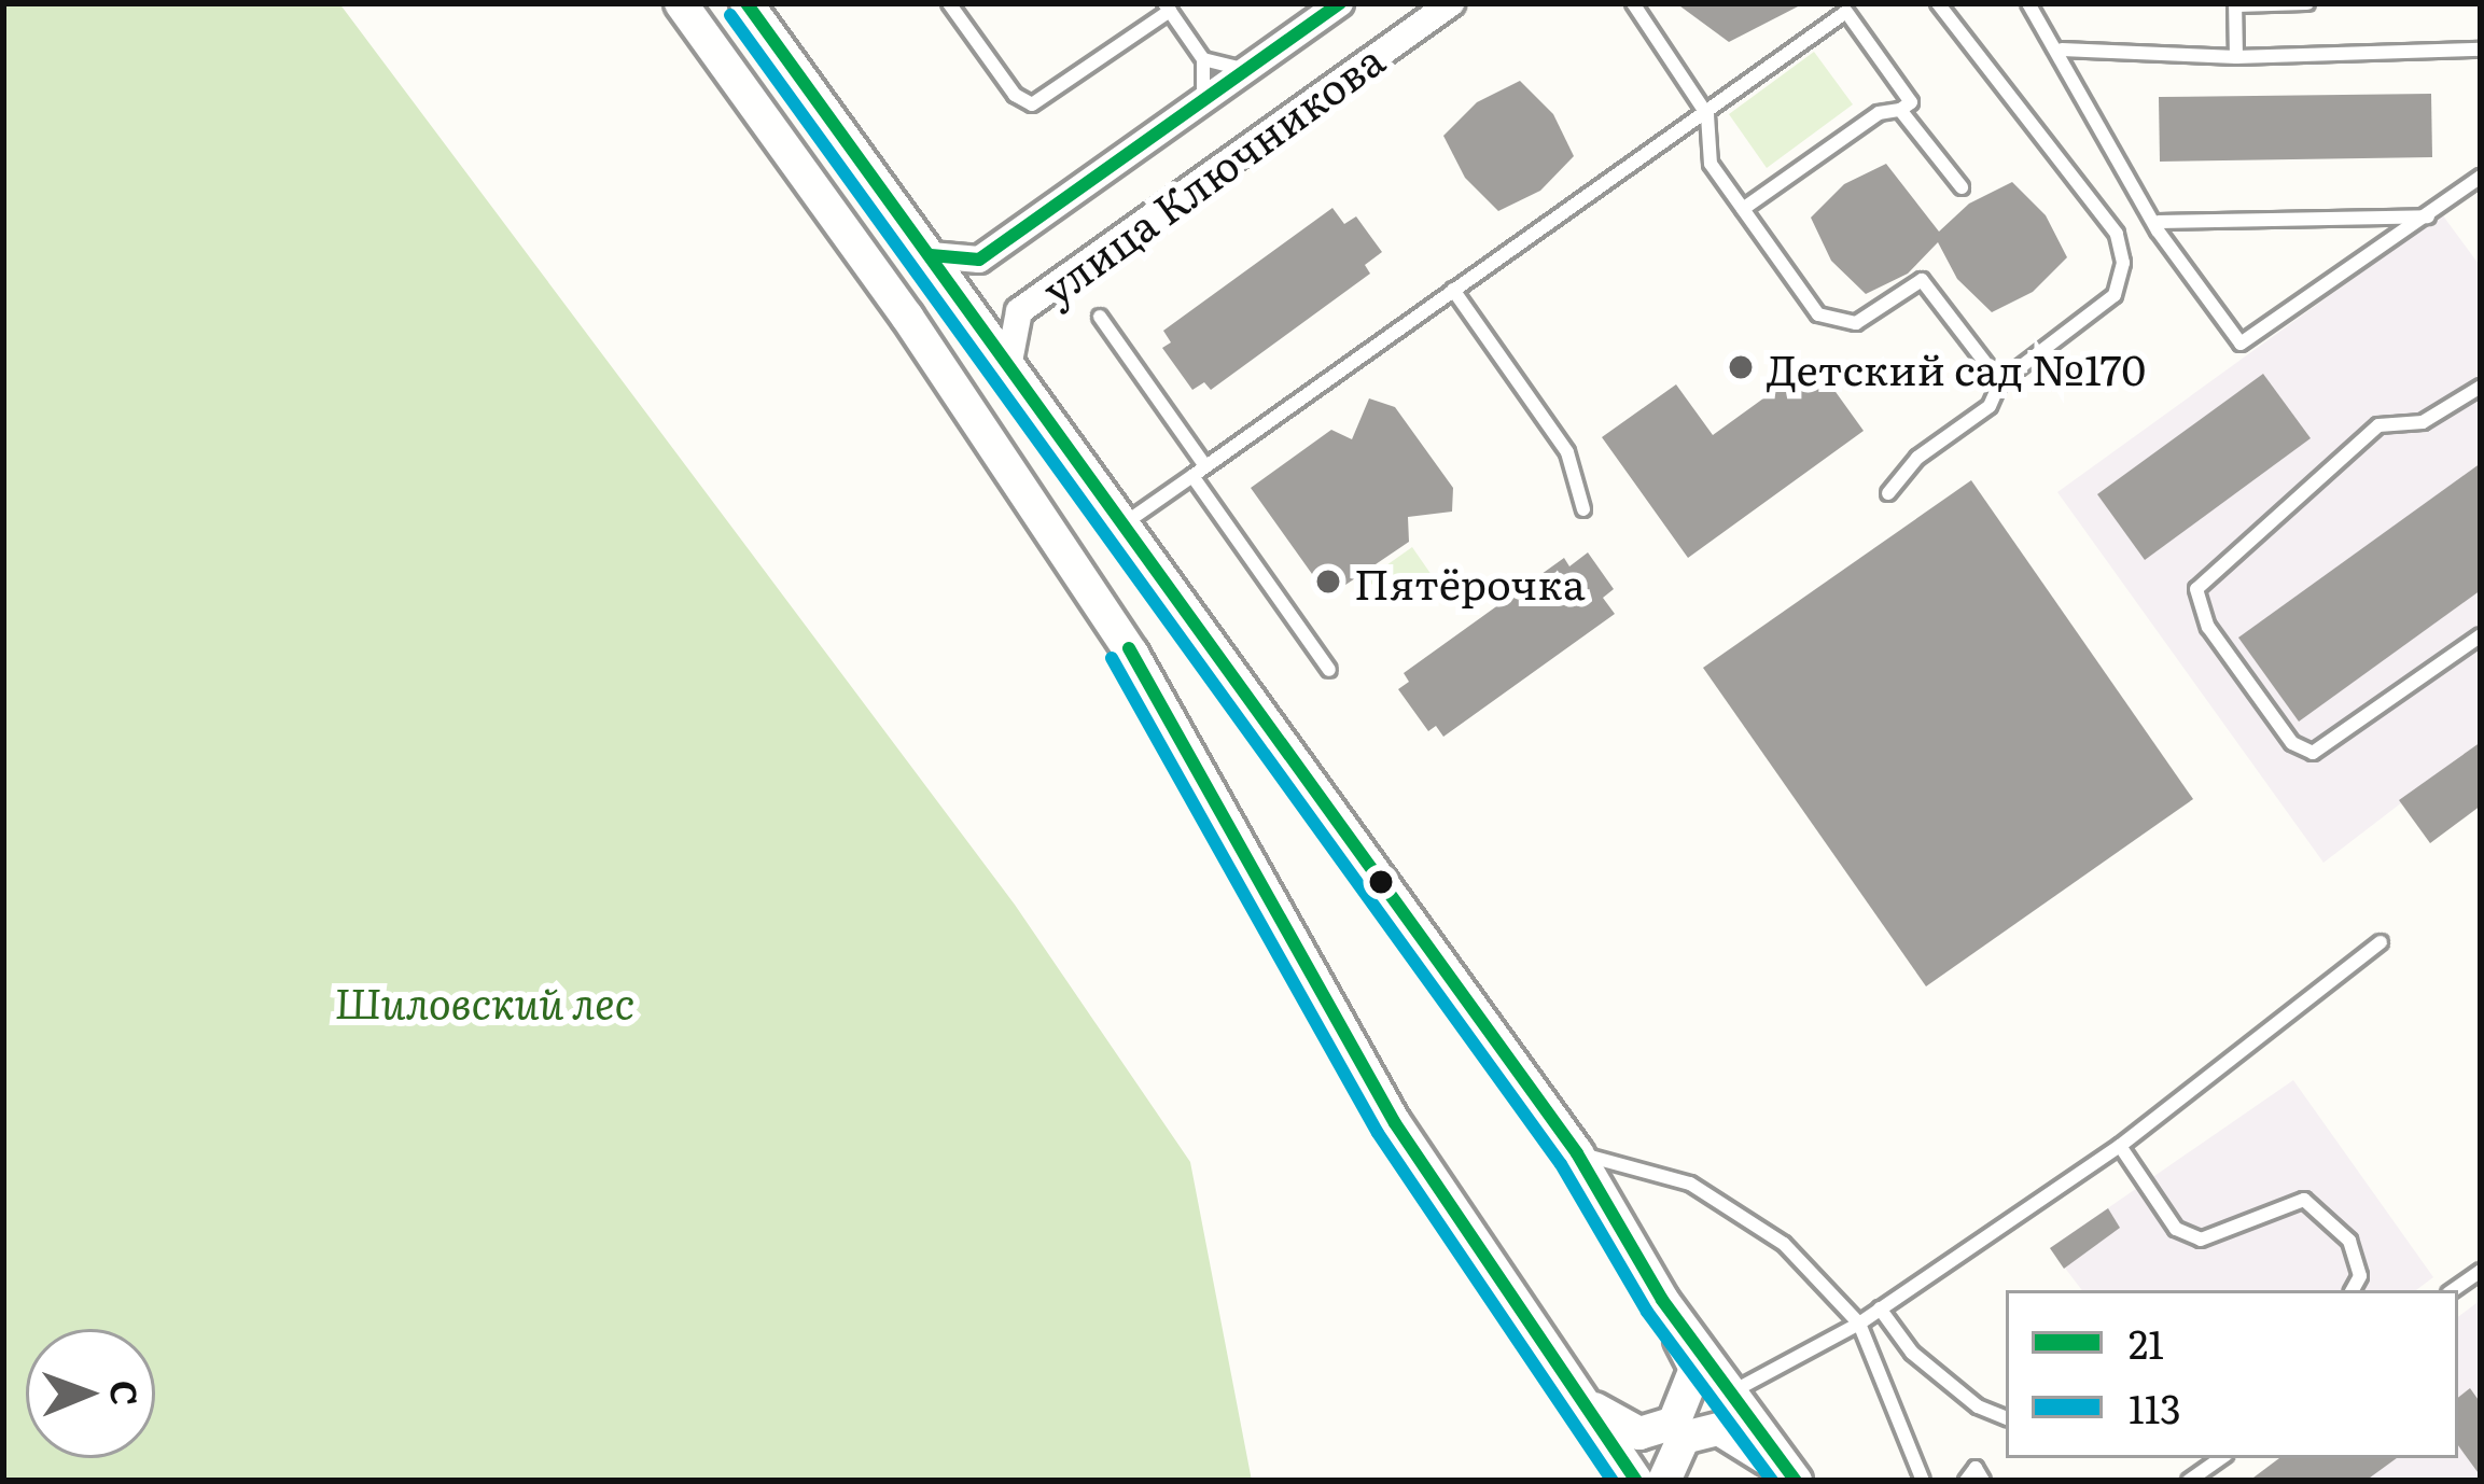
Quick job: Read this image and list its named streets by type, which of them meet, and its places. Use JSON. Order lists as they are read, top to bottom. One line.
{"streets":{"street":["улица Ключникова"]},"parks":["Шиловский лес"],"places":["Детский сад №170","Пятёрочка"],"lines":["transit line 21","transit line 113"],"legend":["21","113"],"north":"right"}
